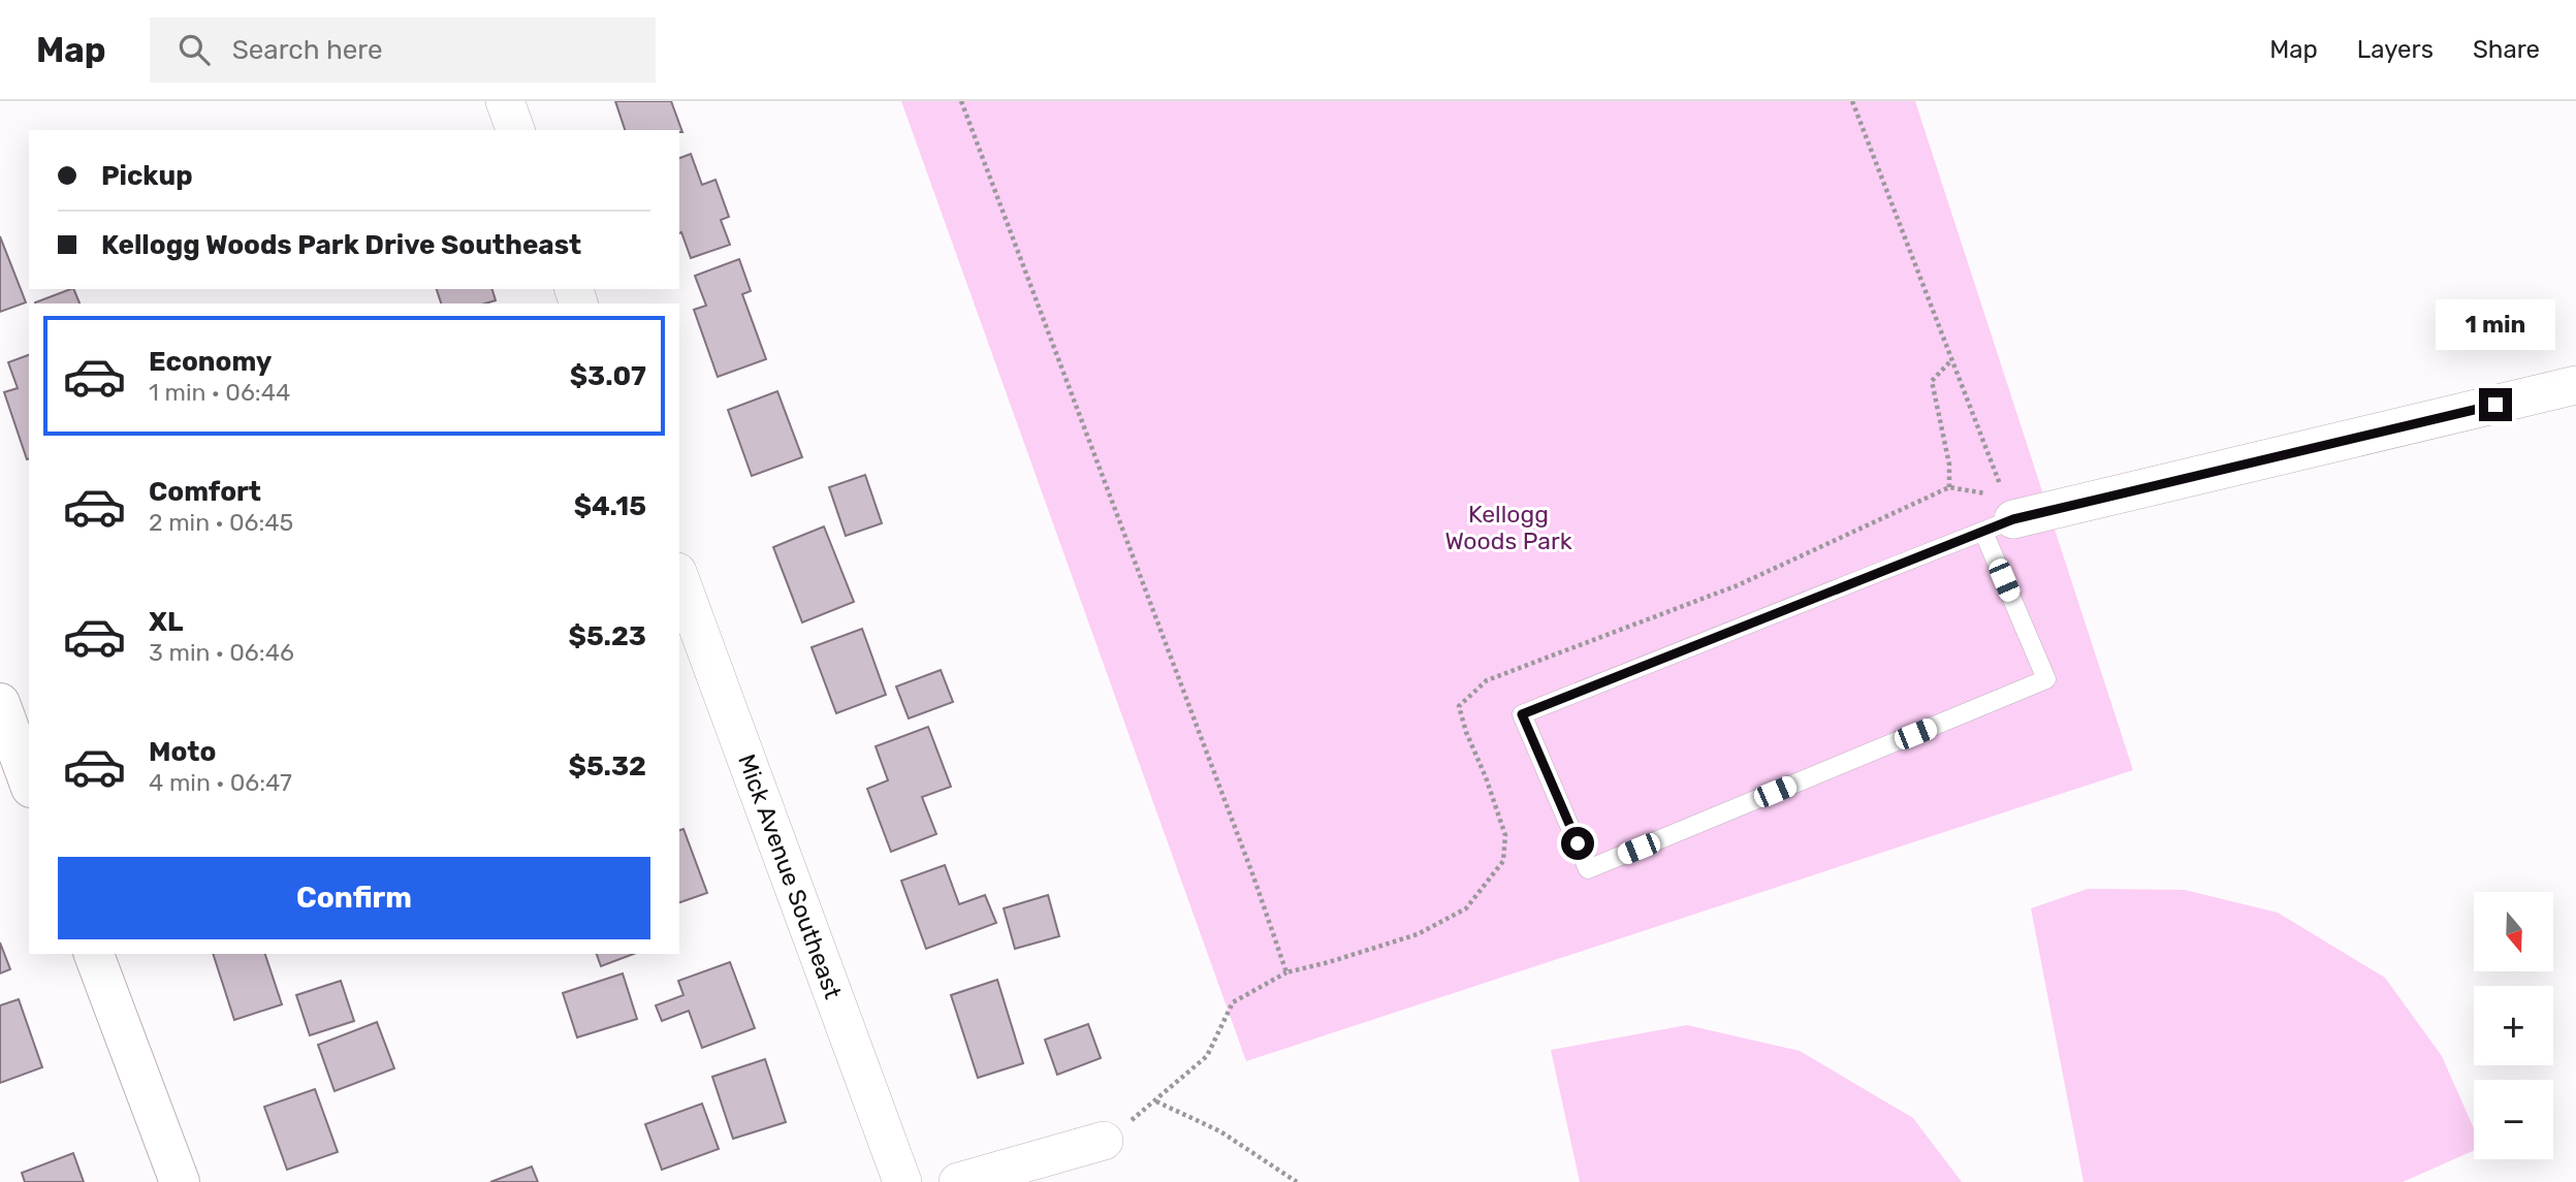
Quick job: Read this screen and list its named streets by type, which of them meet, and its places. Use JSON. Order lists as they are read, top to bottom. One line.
{"streets":{"street":["Mick Avenue Southeast"]},"parks":["Kellogg Woods Park"],"north":"bottom","page":{"header":"Map","search":"Search here","nav":["Map","Layers","Share"],"banner":["Pickup","Kellogg Woods Park Drive Southeast"],"bubble":"1 min","list":[{"name":"Economy","note":"1 min · 06:44","value":"$3.07"},{"name":"Comfort","note":"2 min · 06:45","value":"$4.15"},{"name":"XL","note":"3 min · 06:46","value":"$5.23"},{"name":"Moto","note":"4 min · 06:47","value":"$5.32"}],"buttons":"Confirm","map_buttons":["+","−"]}}
